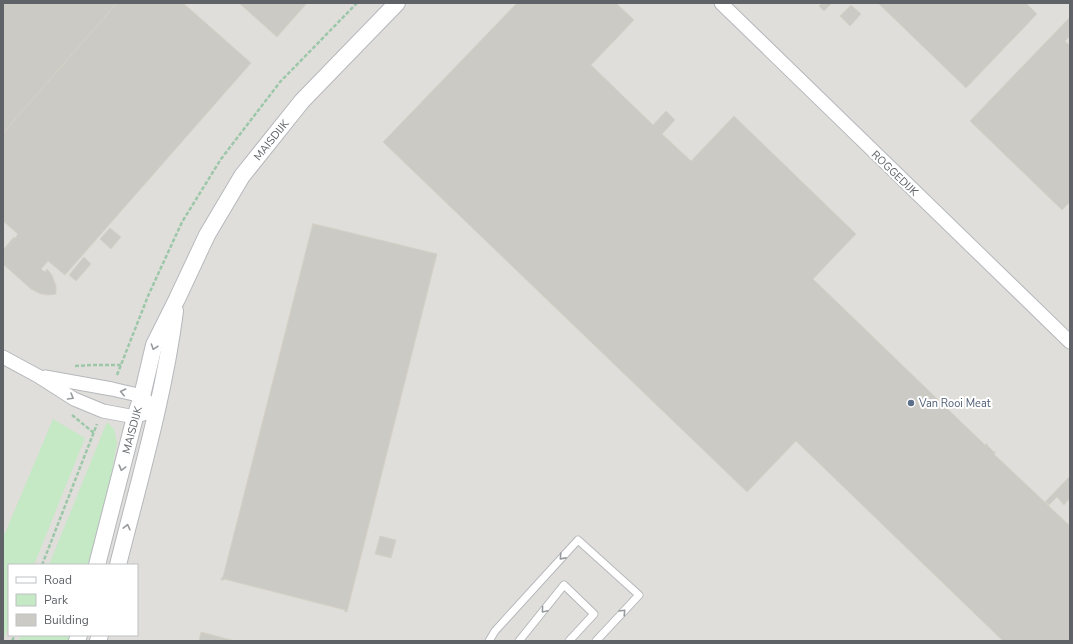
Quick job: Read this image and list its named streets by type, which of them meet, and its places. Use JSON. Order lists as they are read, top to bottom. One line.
{"streets":{"street":["MAISDIJK","ROGGEDIJK"]},"places":["Van Rooi Meat"],"legend":["Road","Park","Building"]}
